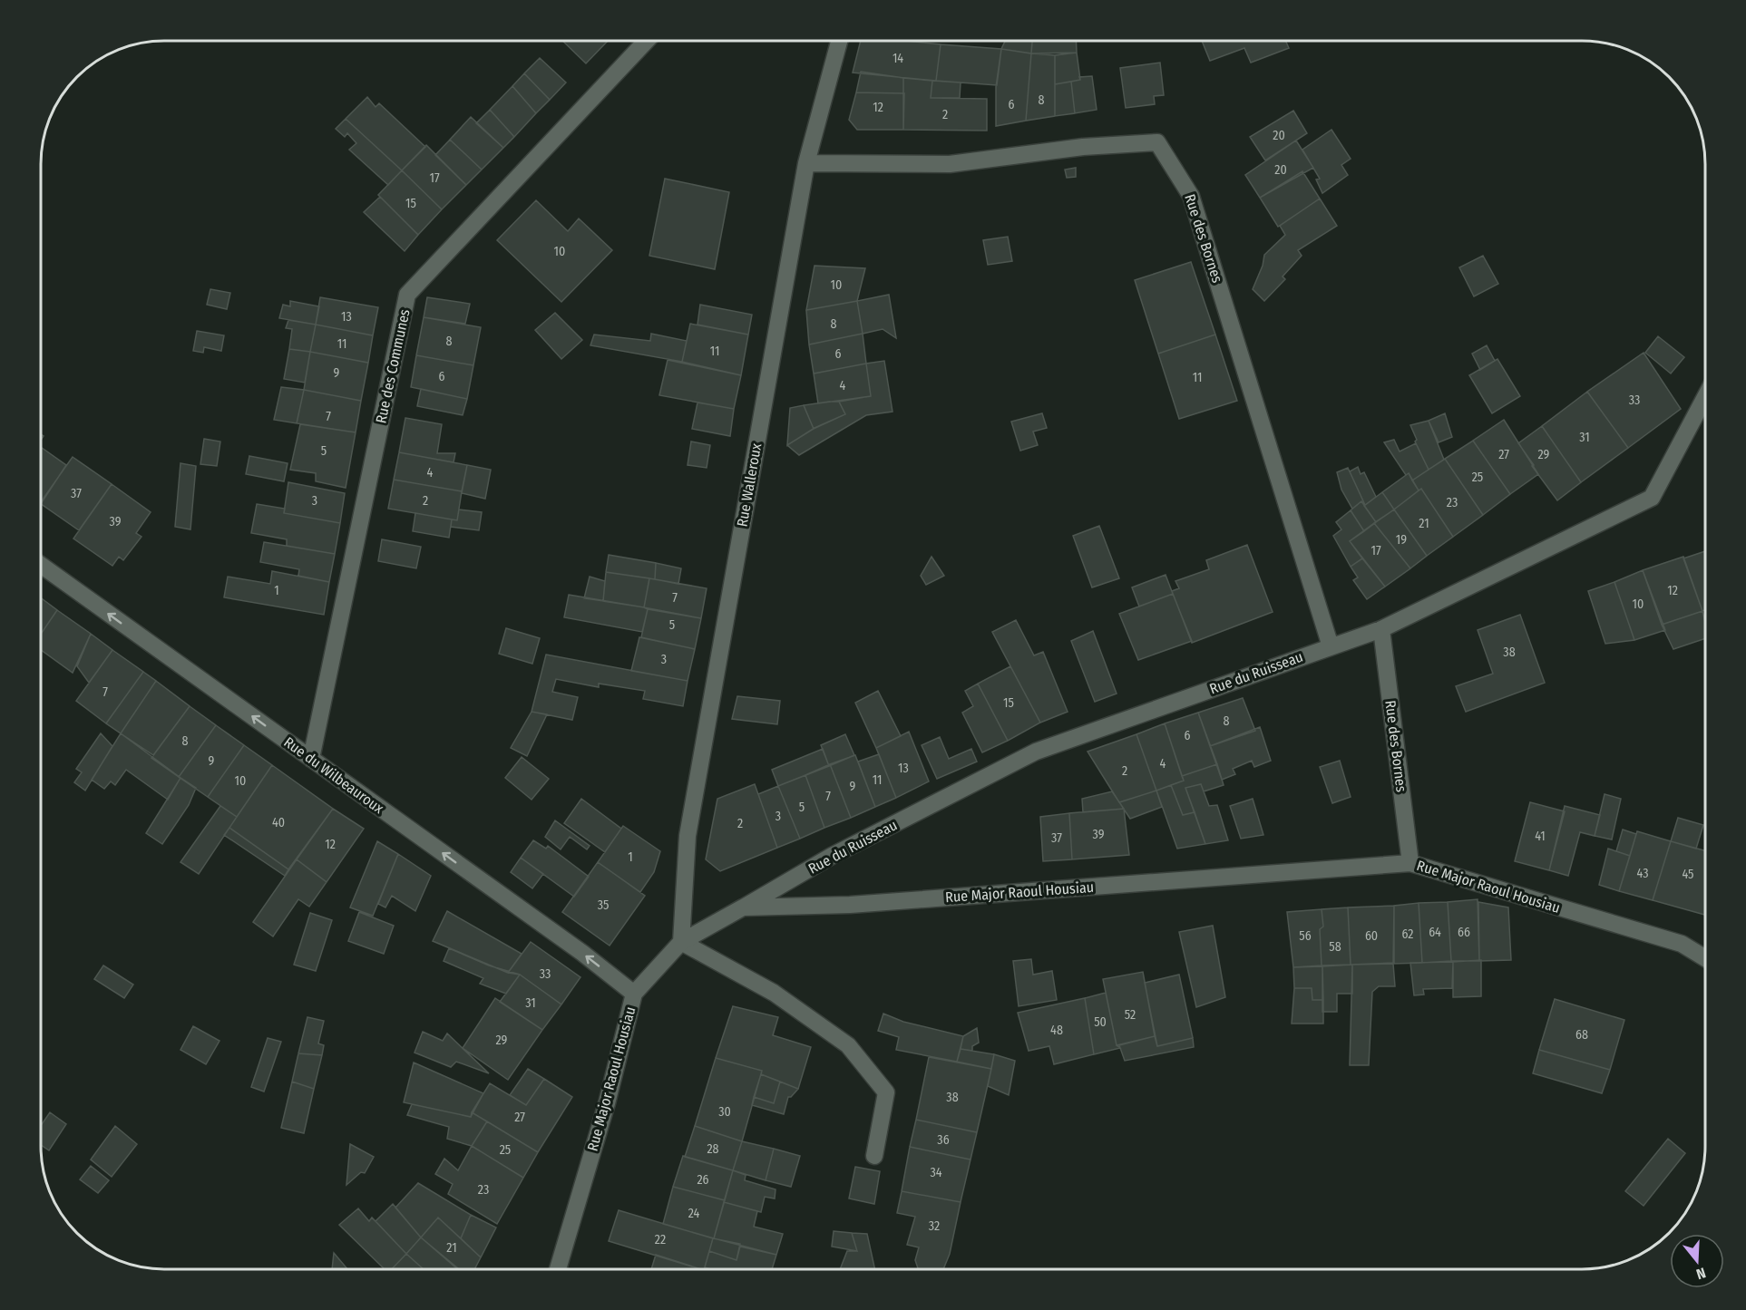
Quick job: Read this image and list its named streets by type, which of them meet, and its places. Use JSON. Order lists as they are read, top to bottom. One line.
{"streets":{"street":["Rue des Bornes","Rue des Communes","Rue Walleroux","Rue du Ruisseau","Rue du Wilbeauroux","Rue Major Raoul Housiau"]},"crossings":[["Rue des Bornes","Rue Walleroux"],["Rue des Bornes","Rue du Ruisseau"],["Rue des Bornes","Rue Major Raoul Housiau"],["Rue des Communes","Rue du Wilbeauroux"],["Rue Walleroux","Rue Major Raoul Housiau"],["Rue du Ruisseau","Rue Major Raoul Housiau"],["Rue du Wilbeauroux","Rue Major Raoul Housiau"]],"one_way":["Rue du Wilbeauroux"],"house_numbers":["14","8","6","12","2","20","20","17","15","10","10","13","8","8","11","11","6","9","6","11","4","33","7","31","5","27","29","4","25","37","3","2","23","39","21","19","17","1","12","7","10","5","38","3","7","15","8","6","8","9","4","13","2","11","10","9","7","5","3","40","2","39","41","37","12","1","43","45","35","64","66","62","56","60","58","33","31","52","50","48","68","29","38","30","27","36","28","25","34","26","23","24","32","22","21"],"north":"bottom"}
